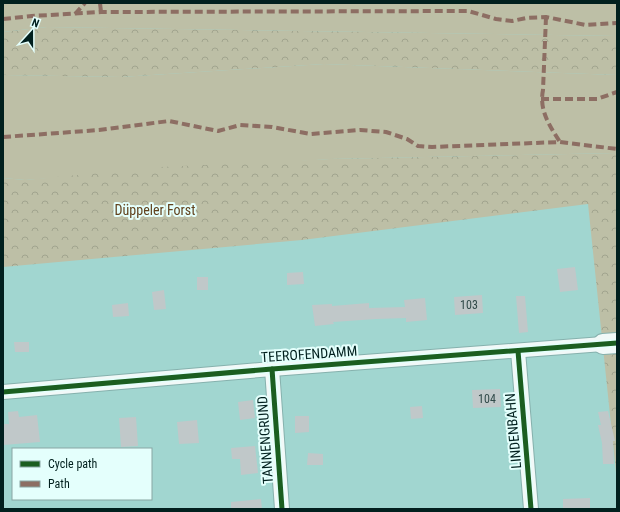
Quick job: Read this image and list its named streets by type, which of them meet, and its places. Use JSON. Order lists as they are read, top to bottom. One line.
{"streets":{"street":["TEEROFENDAMM","LINDENBAHN","TANNENGRUND"]},"crossings":[["TEEROFENDAMM","LINDENBAHN"],["TEEROFENDAMM","TANNENGRUND"]],"parks":["Düppeler Forst"],"house_numbers":["103","104"],"legend":["Cycle path","Path"],"north":"top"}
